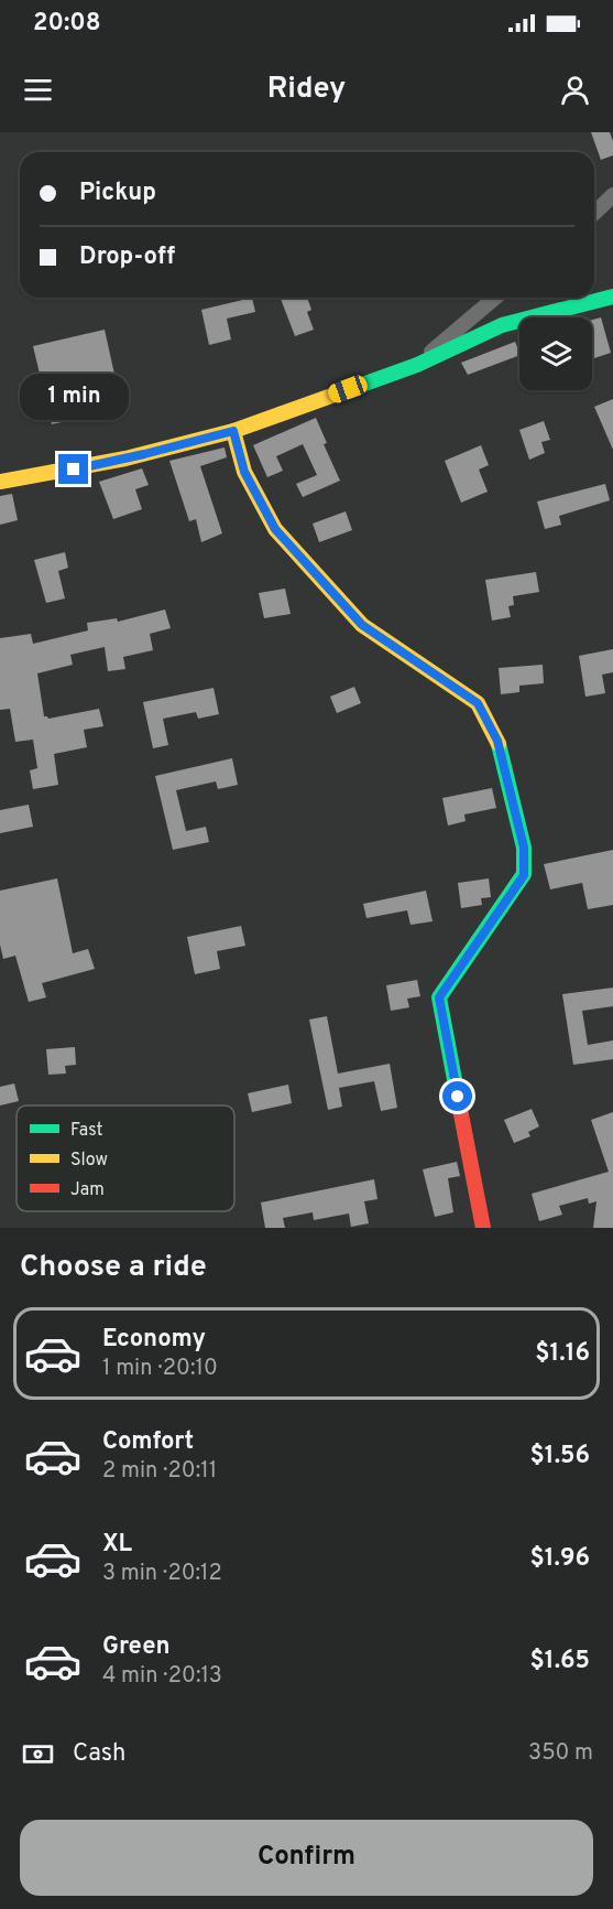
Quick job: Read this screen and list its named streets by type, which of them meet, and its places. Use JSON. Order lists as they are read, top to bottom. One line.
{"legend":["Fast","Slow","Jam"],"page":{"status":"20:08","header":"Ridey","banner":["Pickup","Drop-off"],"bubble":"1 min","heading":"Choose a ride","list":[{"name":"Economy","note":"1 min · 20:10","value":"$1.16"},{"name":"Comfort","note":"2 min · 20:11","value":"$1.56"},{"name":"XL","note":"3 min · 20:12","value":"$1.96"},{"name":"Green","note":"4 min · 20:13","value":"$1.65"}],"pay":["Cash","350 m"],"buttons":"Confirm"}}
